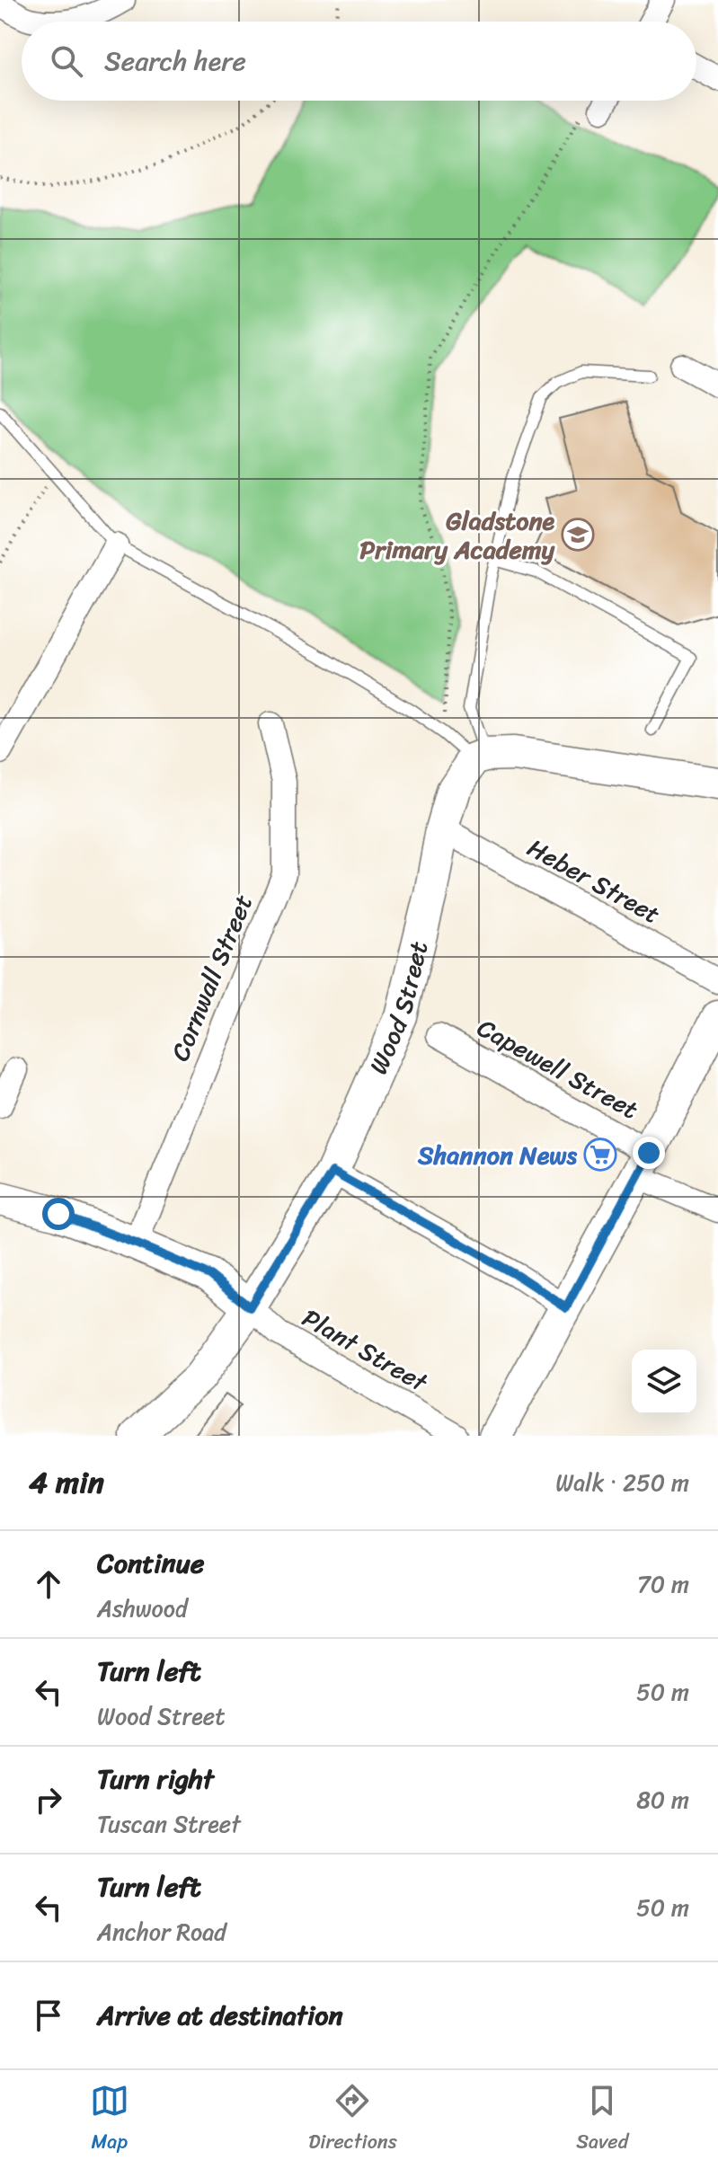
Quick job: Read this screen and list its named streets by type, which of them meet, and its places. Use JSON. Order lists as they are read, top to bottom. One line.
{"streets":{"street":["Heber Street","Cornwall Street","Wood Street","Capewell Street","Plant Street"]},"crossings":[["Heber Street","Wood Street"],["Wood Street","Plant Street"]],"places":{"school or university":["Gladstone Primary Academy"],"supermarket":["Shannon News"]},"page":{"search":"Search here","heading":["4 min","Walk · 250 m"],"list":[["Continue","Ashwood","70 m"],["Turn left","Wood Street","50 m"],["Turn right","Tuscan Street","80 m"],["Turn left","Anchor Road","50 m"],"Arrive at destination"],"nav":["Map","Directions","Saved"]}}
